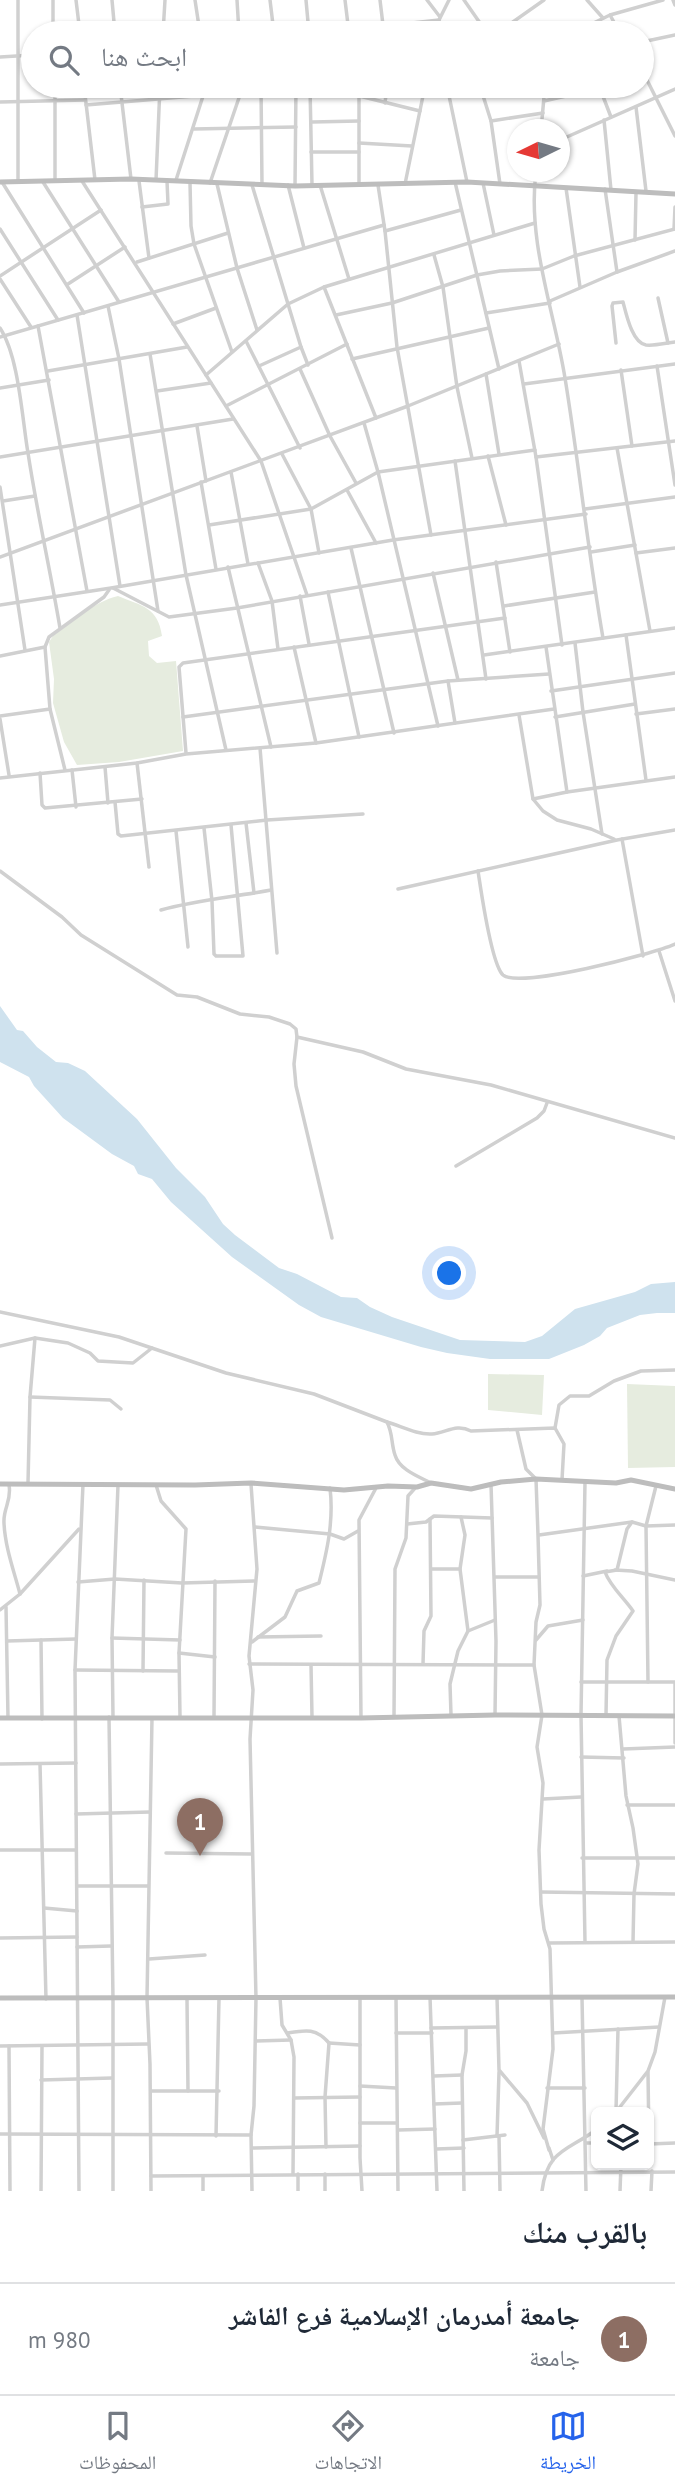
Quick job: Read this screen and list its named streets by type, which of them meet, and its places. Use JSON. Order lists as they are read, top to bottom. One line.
{"north":"left","page":{"search":"ابحث هنا","pins":"1","heading":"بالقرب منك","list":[{"mark":"1","name":"جامعة أمدرمان الإسلامية فرع الفاشر","note":"جامعة","value":"980 m"}],"nav":["الخريطة","الاتجاهات","المحفوظات"]}}
